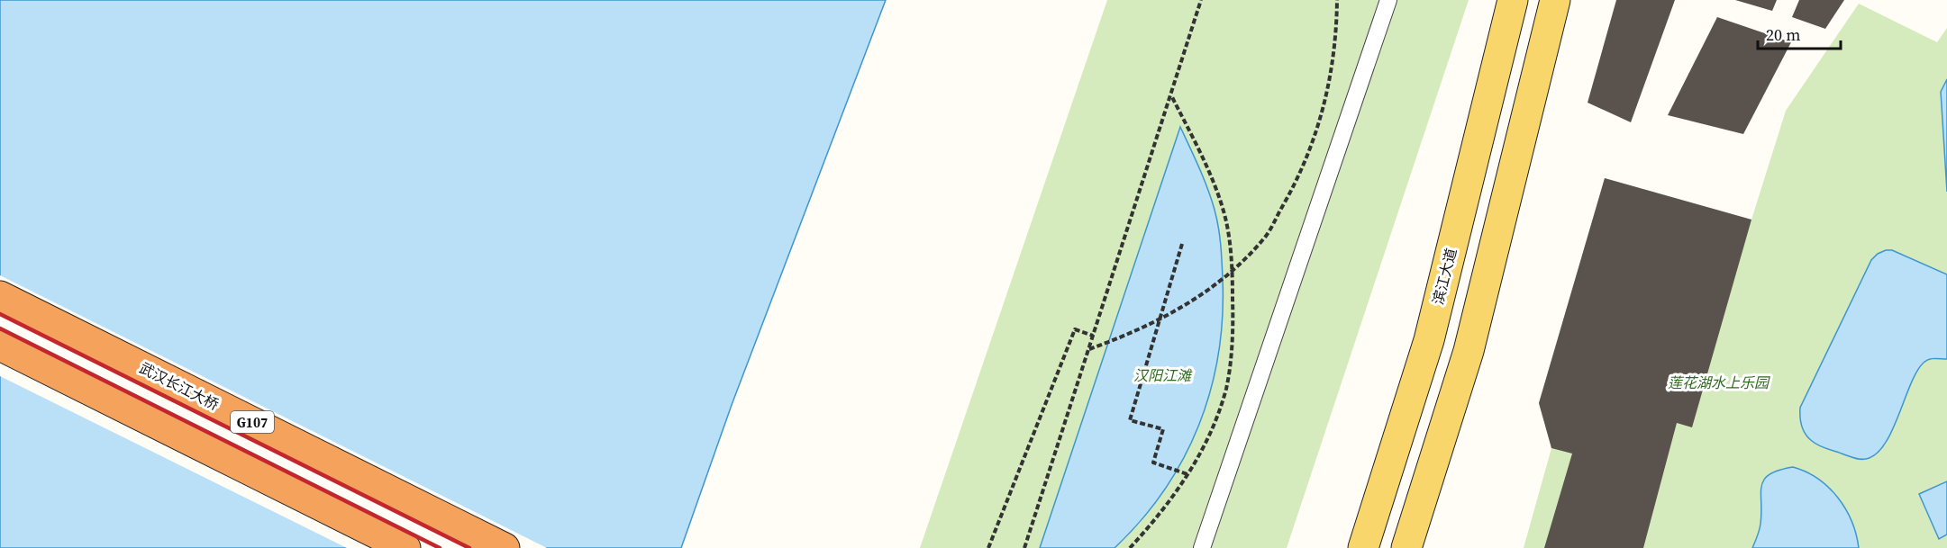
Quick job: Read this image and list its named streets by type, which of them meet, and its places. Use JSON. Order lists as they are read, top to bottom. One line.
{"streets":{"highway":["武汉长江大桥","G107"],"main road":["滨江大道"]},"parks":["汉阳江滩","莲花湖水上乐园"],"scale_bar":"20 m"}
